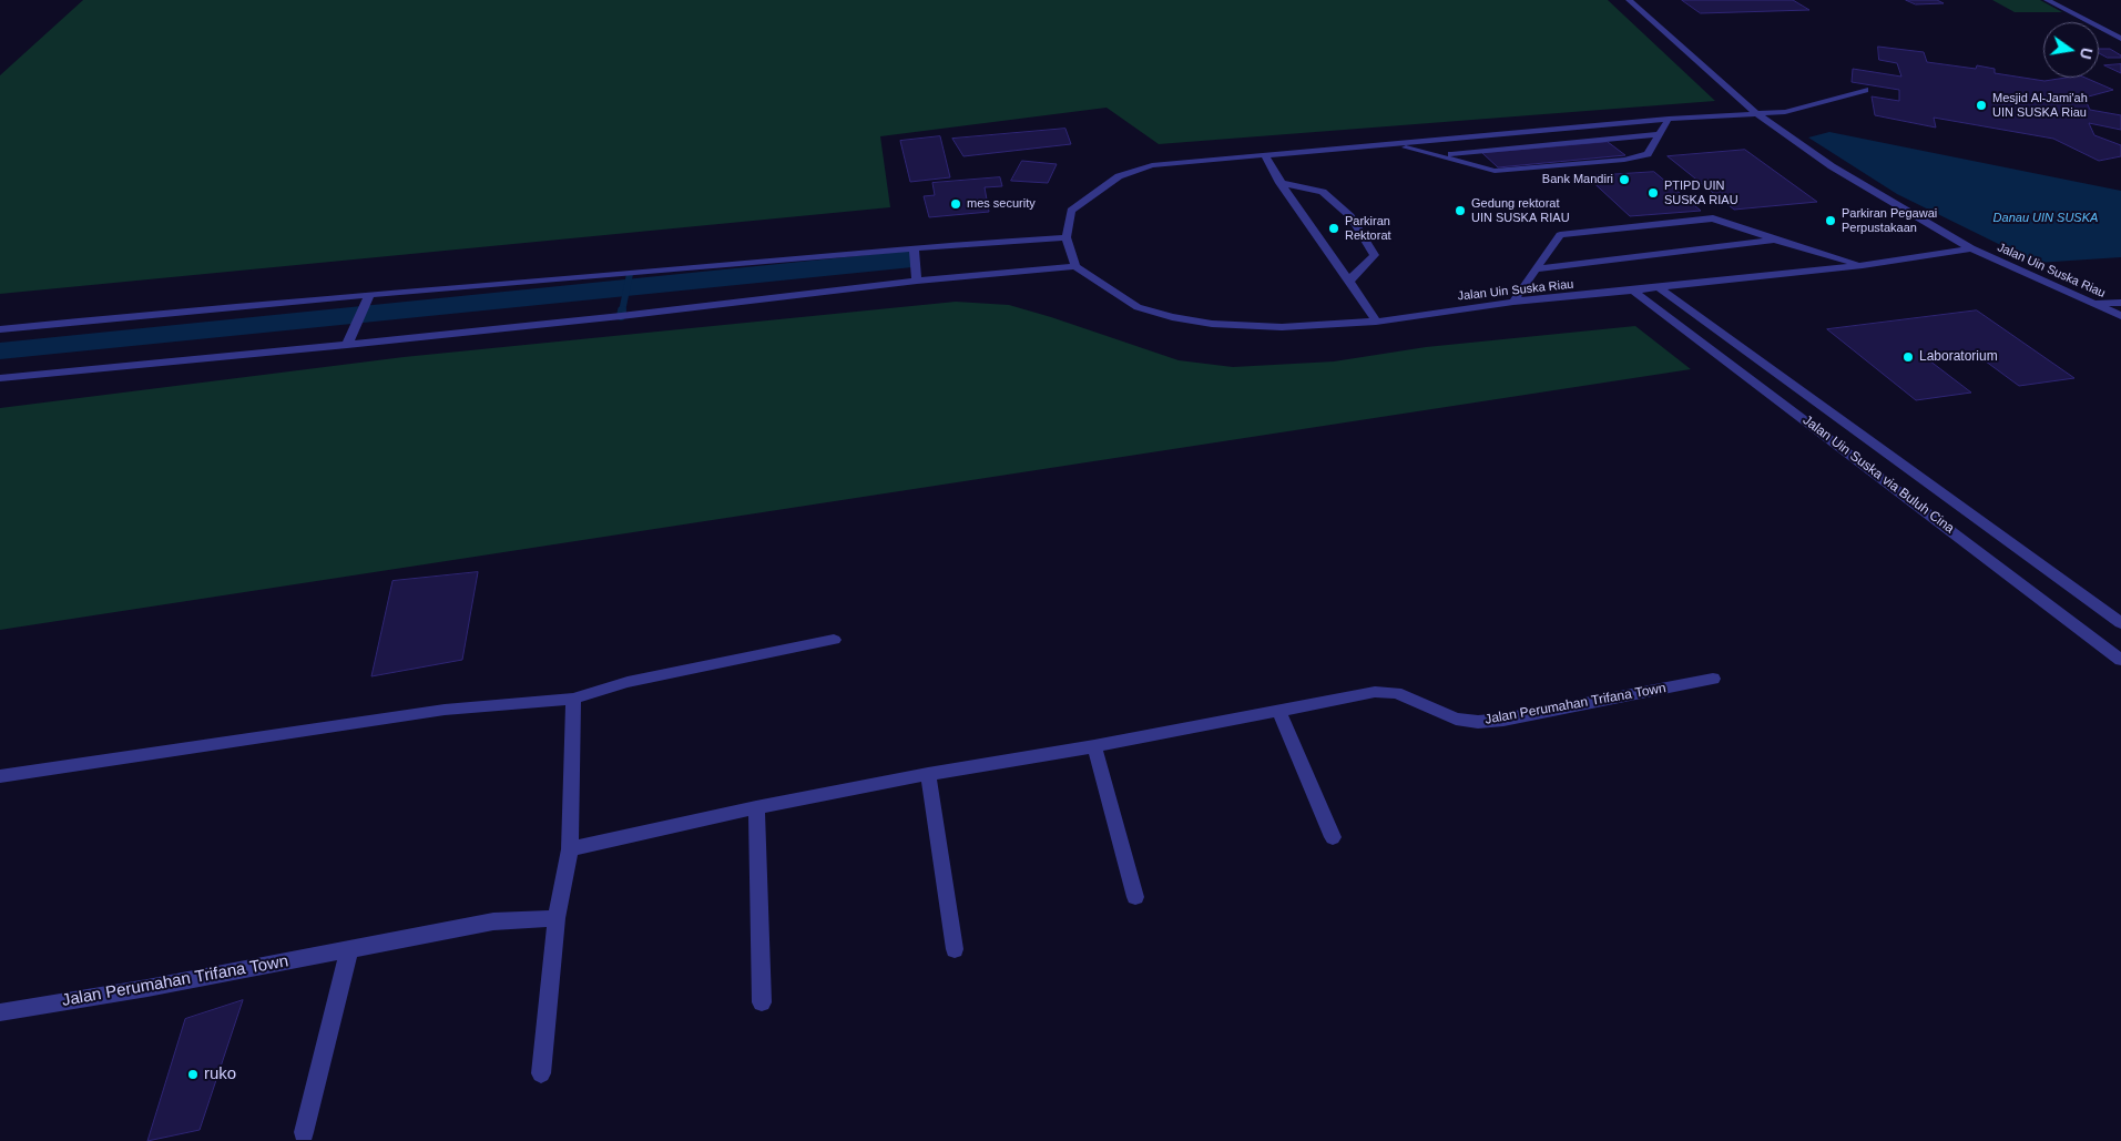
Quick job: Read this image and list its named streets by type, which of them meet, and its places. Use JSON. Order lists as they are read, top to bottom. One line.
{"streets":{"street":["Jalan Uin Suska Riau","Jalan Uin Suska via Buluh Cina","Jalan Perumahan Trifana Town"]},"crossings":[["Jalan Uin Suska Riau","Jalan Uin Suska via Buluh Cina"]],"water":["Danau UIN SUSKA"],"places":["Mesjid Al-Jami'ah UIN SUSKA Riau","Bank Mandiri","PTIPD UIN SUSKA RIAU","mes security","Gedung rektorat UIN SUSKA RIAU","Parkiran Pegawai Perpustakaan","Parkiran Rektorat","Laboratorium","ruko"],"north":"right"}
